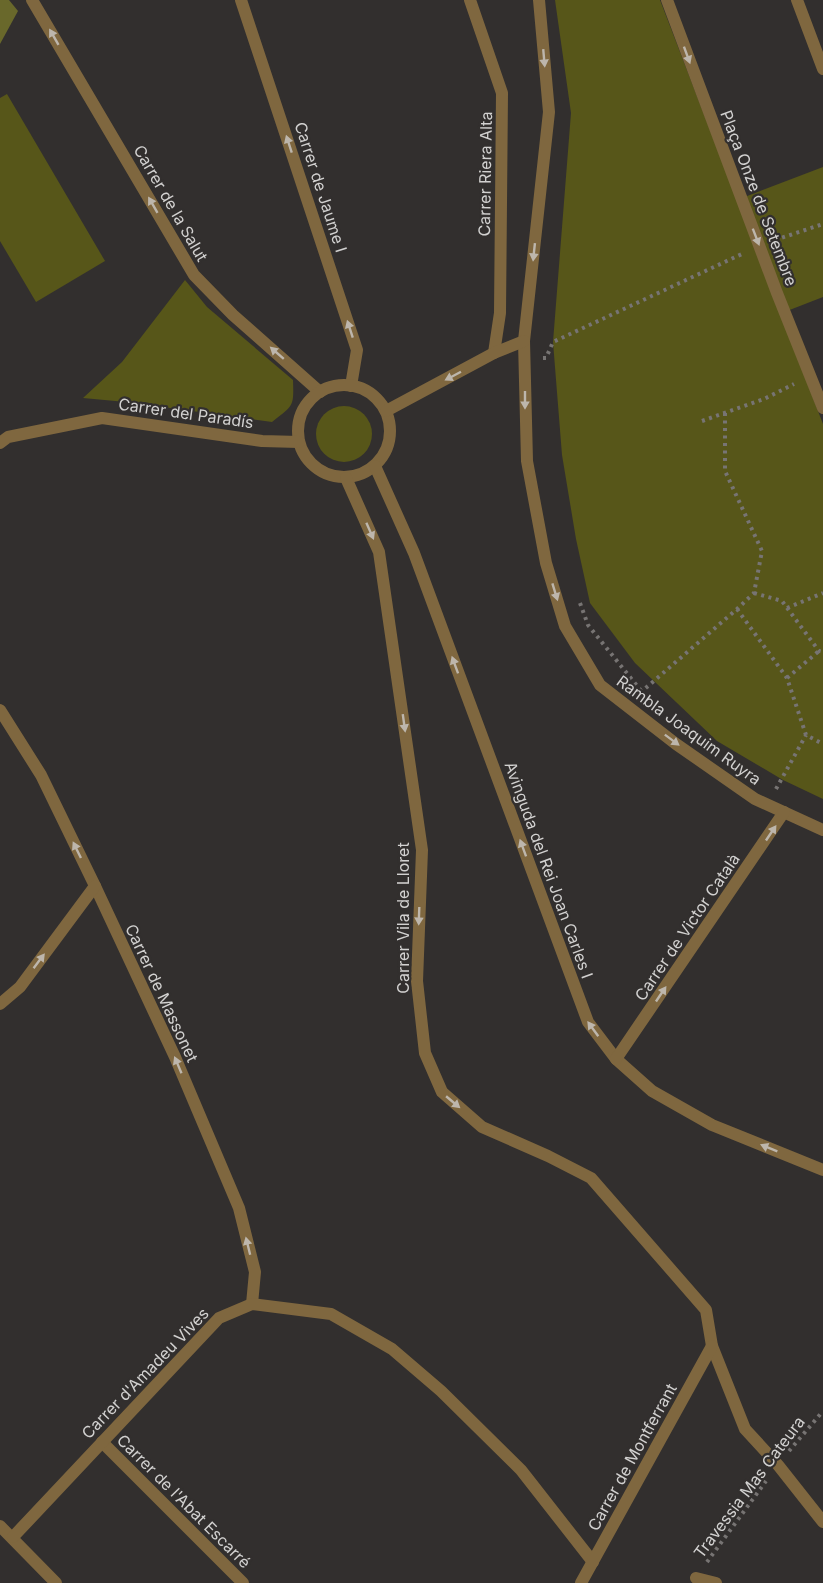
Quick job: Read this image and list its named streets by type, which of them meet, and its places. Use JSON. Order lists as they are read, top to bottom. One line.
{"streets":{"street":["Carrer Riera Alta","Carrer de Jaume I","Plaça Onze de Setembre","Carrer de la Salut","Carrer del Paradís","Rambla Joaquim Ruyra","Avinguda del Rei Joan Carles I","Carrer Vila de Lloret","Carrer de Victor Català","Carrer de Massonet","Carrer d'Amadeu Vives","Carrer de Montferrant","Carrer de l'Abat Escarré"],"path":["Travessia Mas Cateura"]},"crossings":[["Carrer de Jaume I","Carrer de la Salut"],["Carrer de Jaume I","Carrer del Paradís"],["Carrer de Jaume I","Avinguda del Rei Joan Carles I"],["Carrer de Jaume I","Carrer Vila de Lloret"],["Carrer de la Salut","Carrer del Paradís"],["Carrer de la Salut","Avinguda del Rei Joan Carles I"],["Carrer de la Salut","Carrer Vila de Lloret"],["Carrer del Paradís","Avinguda del Rei Joan Carles I"],["Carrer del Paradís","Carrer Vila de Lloret"],["Rambla Joaquim Ruyra","Carrer de Victor Català"],["Avinguda del Rei Joan Carles I","Carrer Vila de Lloret"],["Avinguda del Rei Joan Carles I","Carrer de Victor Català"],["Carrer Vila de Lloret","Carrer de Montferrant"],["Carrer Vila de Lloret","Travessia Mas Cateura"],["Carrer de Massonet","Carrer d'Amadeu Vives"],["Carrer d'Amadeu Vives","Carrer de l'Abat Escarré"]],"one_way":["Carrer de Jaume I","Plaça Onze de Setembre","Carrer de la Salut","Rambla Joaquim Ruyra","Avinguda del Rei Joan Carles I","Carrer Vila de Lloret","Carrer de Victor Català","Carrer de Massonet"]}
